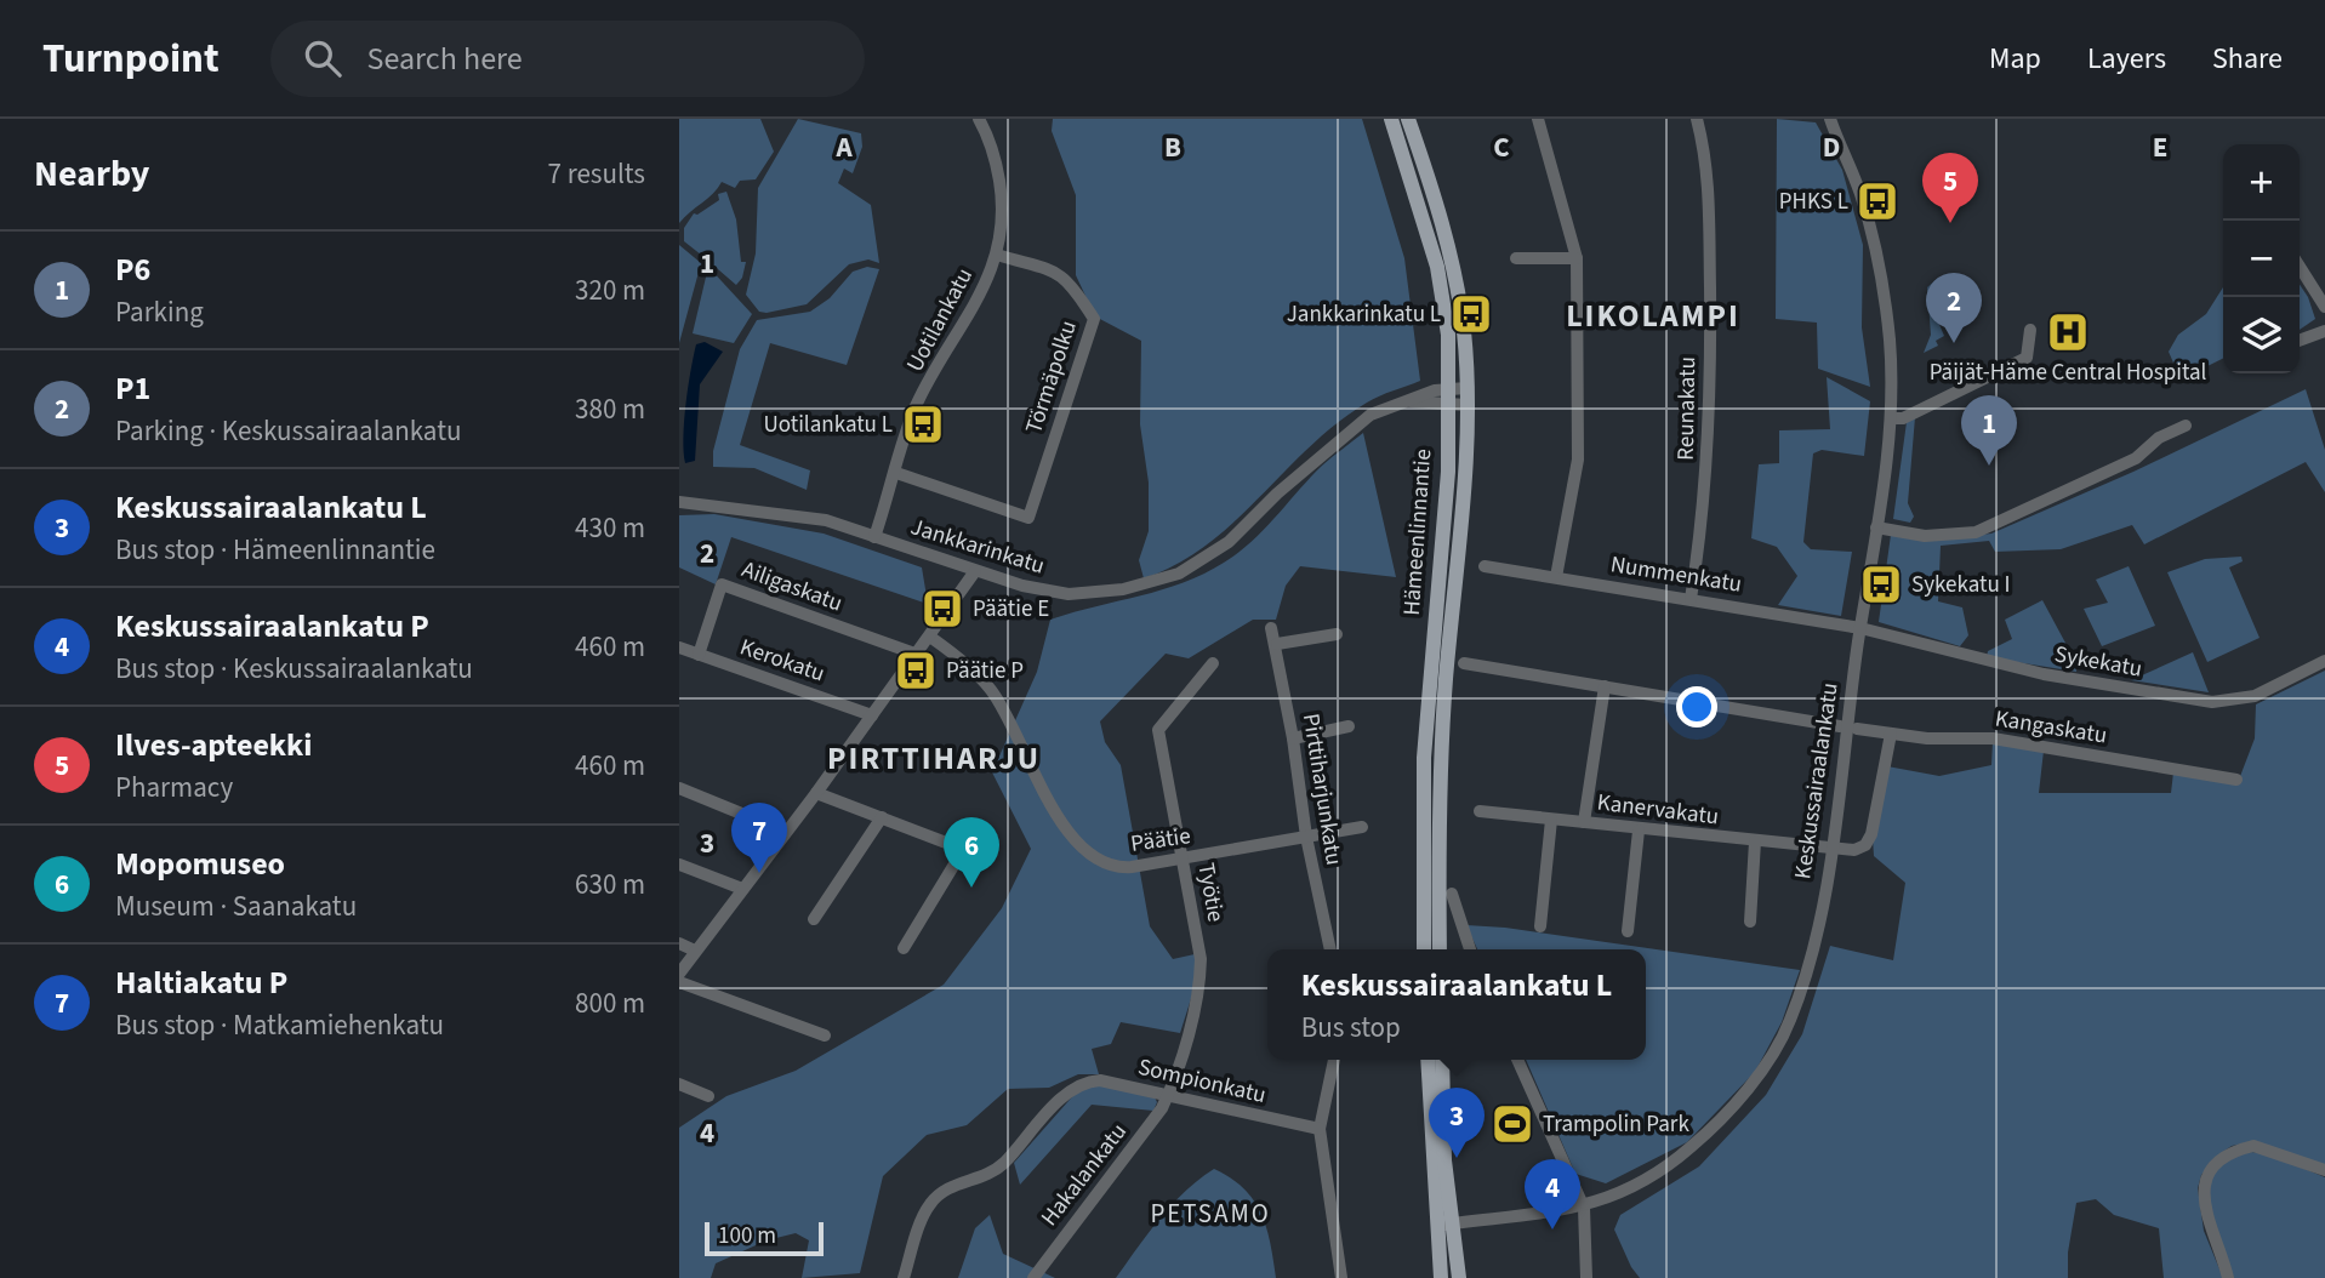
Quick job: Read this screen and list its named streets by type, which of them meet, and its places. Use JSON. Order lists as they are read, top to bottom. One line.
{"streets":{"main road":["Hämeenlinnantie"],"street":["Uotilankatu","Törmäpolku","Reunakatu","Jankkarinkatu","Nummenkatu","Ailigaskatu","Kerokatu","Sykekatu","Kangaskatu","Keskussairaalankatu","Pirttiharjunkatu","Kanervakatu","Päätie","Työtie","Sompionkatu","Hakalankatu"]},"crossings":[["Uotilankatu","Törmäpolku"],["Uotilankatu","Jankkarinkatu"],["Reunakatu","Nummenkatu"],["Hämeenlinnantie","Jankkarinkatu"],["Nummenkatu","Sykekatu"],["Nummenkatu","Keskussairaalankatu"],["Ailigaskatu","Kerokatu"],["Sykekatu","Keskussairaalankatu"],["Kangaskatu","Kanervakatu"],["Keskussairaalankatu","Kanervakatu"],["Pirttiharjunkatu","Päätie"],["Päätie","Työtie"],["Työtie","Sompionkatu"],["Työtie","Hakalankatu"],["Sompionkatu","Hakalankatu"]],"districts":["LIKOLAMPI","PIRTTIHARJU","PETSAMO"],"places":{"bus stop":["PHKS L","Jankkarinkatu L","Uotilankatu L","Sykekatu I","Päätie E","Päätie P"],"hospital":["Päijät-Häme Central Hospital"],"sports":["Trampolin Park"]},"scale_bar":"100 m","page":{"header":"Turnpoint","search":"Search here","nav":["Map","Layers","Share"],"heading":["Nearby","7 results"],"map_buttons":["+","−"],"pins":["5","2","1","7","6","3","4"],"list":[{"mark":"1","name":"P6","note":"Parking","value":"320 m"},{"mark":"2","name":"P1","note":"Parking · Keskussairaalankatu","value":"380 m"},{"mark":"3","name":"Keskussairaalankatu L","note":"Bus stop · Hämeenlinnantie","value":"430 m"},{"mark":"4","name":"Keskussairaalankatu P","note":"Bus stop · Keskussairaalankatu","value":"460 m"},{"mark":"5","name":"Ilves-apteekki","note":"Pharmacy","value":"460 m"},{"mark":"6","name":"Mopomuseo","note":"Museum · Saanakatu","value":"630 m"},{"mark":"7","name":"Haltiakatu P","note":"Bus stop · Matkamiehenkatu","value":"800 m"}],"popup":["Keskussairaalankatu L","Bus stop"],"scale":"100 m"},"grid":{"columns":["A","B","C","D","E"],"rows":["1","2","3","4"]}}
